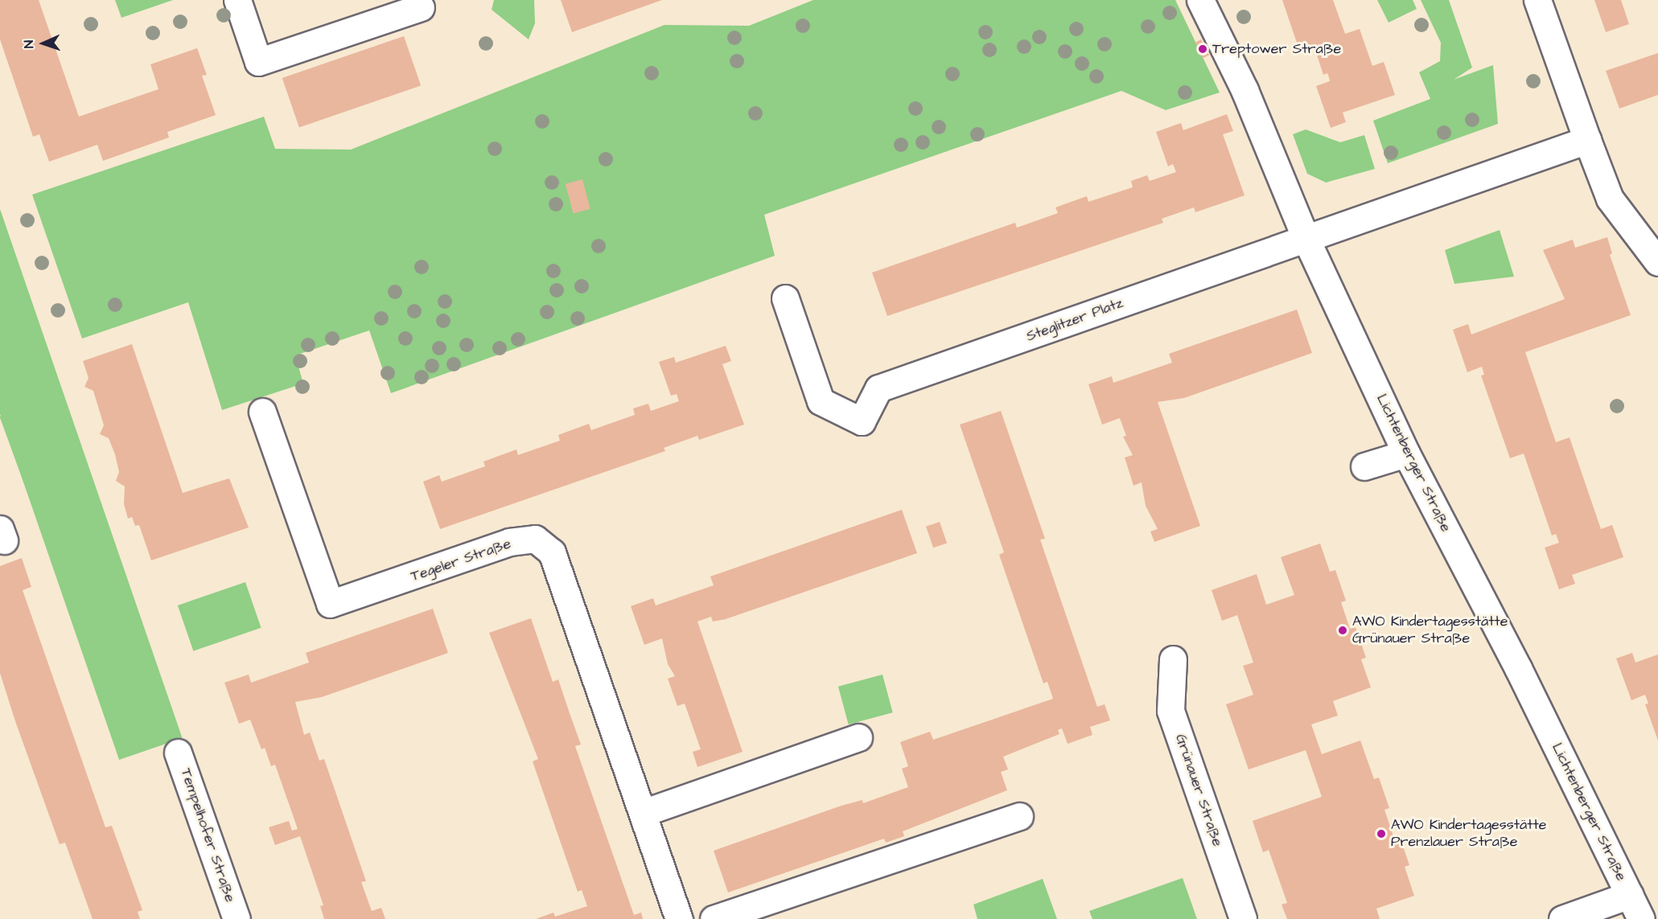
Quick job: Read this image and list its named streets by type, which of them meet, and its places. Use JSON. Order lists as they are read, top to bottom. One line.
{"streets":{"street":["Steglitzer Platz","Lichtenberger Straße","Tegeler Straße","Grünauer Straße","Tempelhofer Straße"]},"crossings":[["Steglitzer Platz","Lichtenberger Straße"]],"places":["Treptower Straße","AWO Kindertagesstätte Grünauer Straße","AWO Kindertagesstätte Prenzlauer Straße"],"north":"left"}
